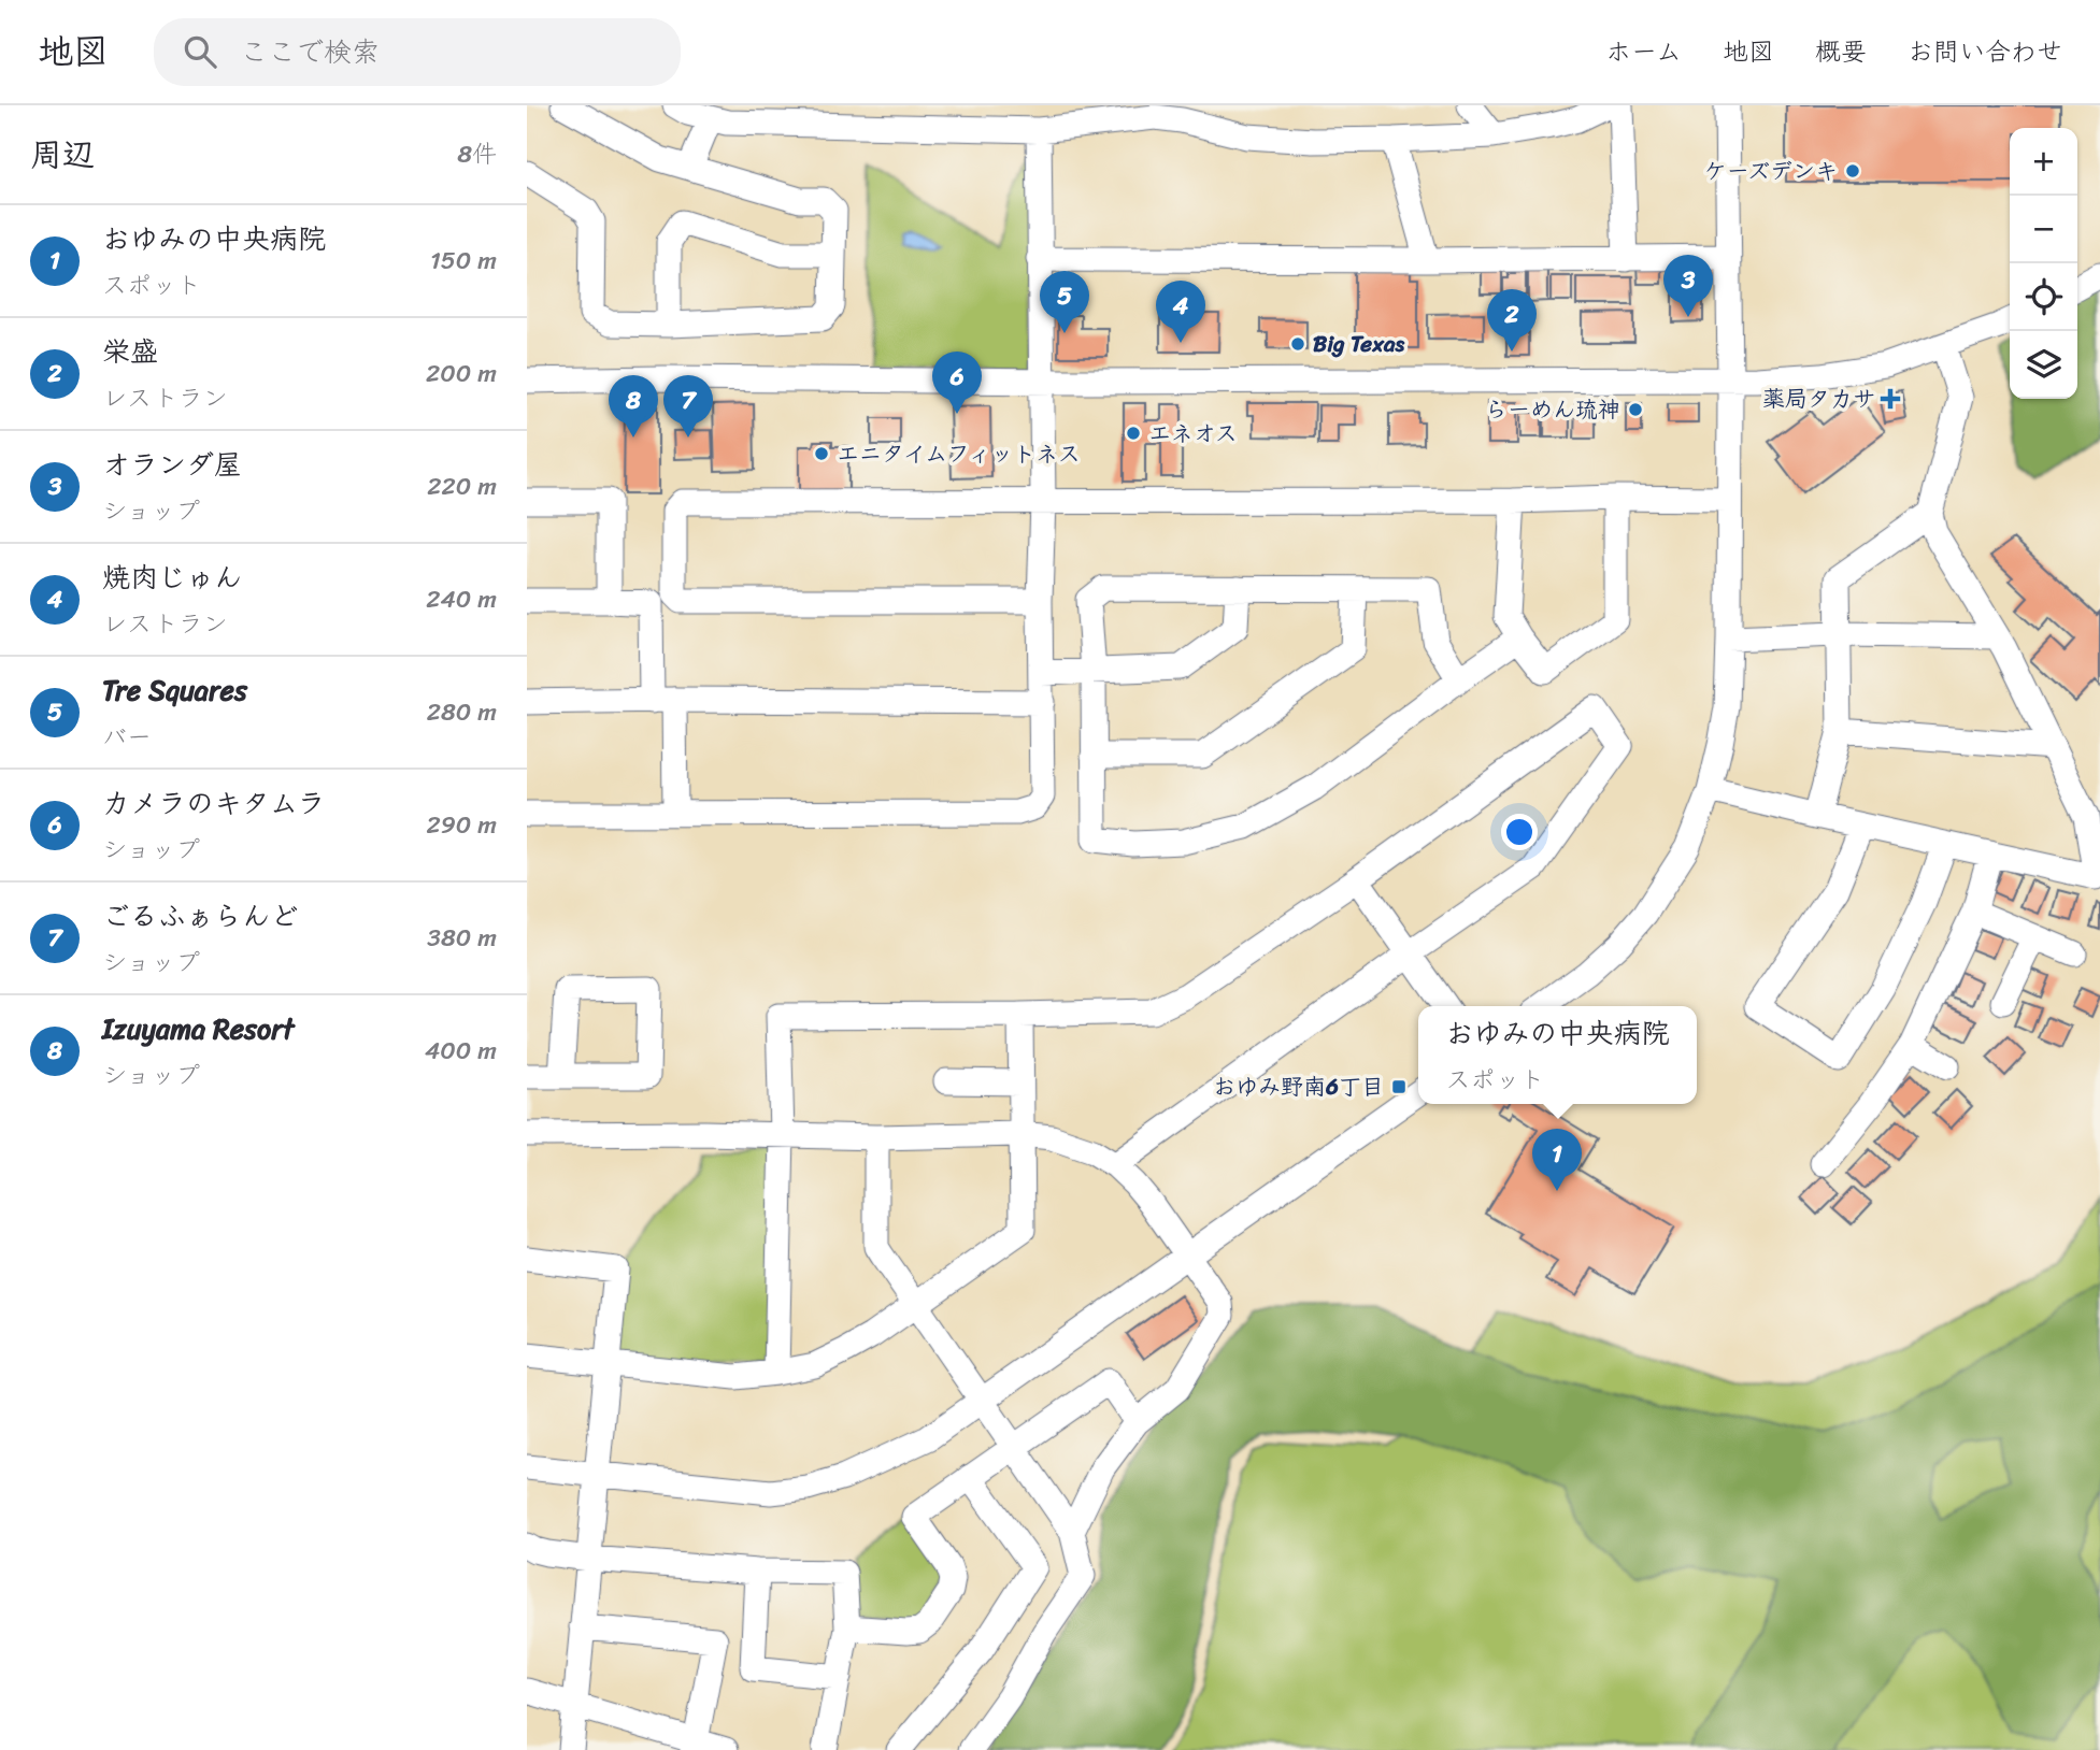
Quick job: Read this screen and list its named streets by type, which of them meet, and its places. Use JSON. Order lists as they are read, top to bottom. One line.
{"places":{"other":["ケーズデンキ","Big Texas","らーめん琉神","エネオス","エニタイムフィットネス"],"health":["薬局タカサ"],"transit":["おゆみ野南6丁目"]},"page":{"header":"地図","search":"ここで検索","nav":["ホーム","地図","概要","お問い合わせ"],"heading":["周辺","8件"],"map_buttons":["+","−"],"list":[{"mark":"1","name":"おゆみの中央病院","note":"スポット","value":"150 m"},{"mark":"2","name":"栄盛","note":"レストラン","value":"200 m"},{"mark":"3","name":"オランダ屋","note":"ショップ","value":"220 m"},{"mark":"4","name":"焼肉じゅん","note":"レストラン","value":"240 m"},{"mark":"5","name":"Tre Squares","note":"バー","value":"280 m"},{"mark":"6","name":"カメラのキタムラ","note":"ショップ","value":"290 m"},{"mark":"7","name":"ごるふぁらんど","note":"ショップ","value":"380 m"},{"mark":"8","name":"Izuyama Resort","note":"ショップ","value":"400 m"}],"pins":["3","5","4","2","6","7","8","1"],"popup":["おゆみの中央病院","スポット"]}}
